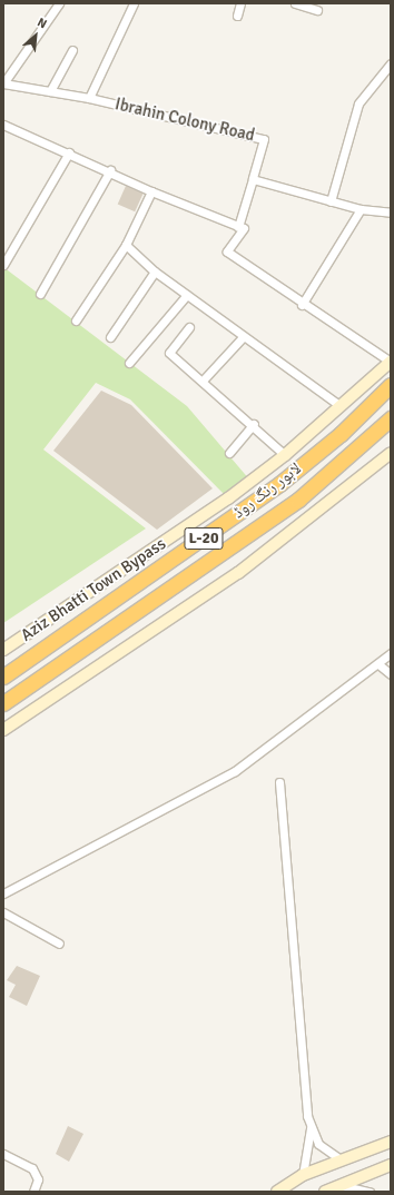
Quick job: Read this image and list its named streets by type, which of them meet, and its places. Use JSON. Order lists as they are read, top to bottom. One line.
{"streets":{"highway":["لاہور رنگ روڈ","L-20"],"street":["Ibrahin Colony Road","Aziz Bhatti Town Bypass"]},"north":"top right"}
